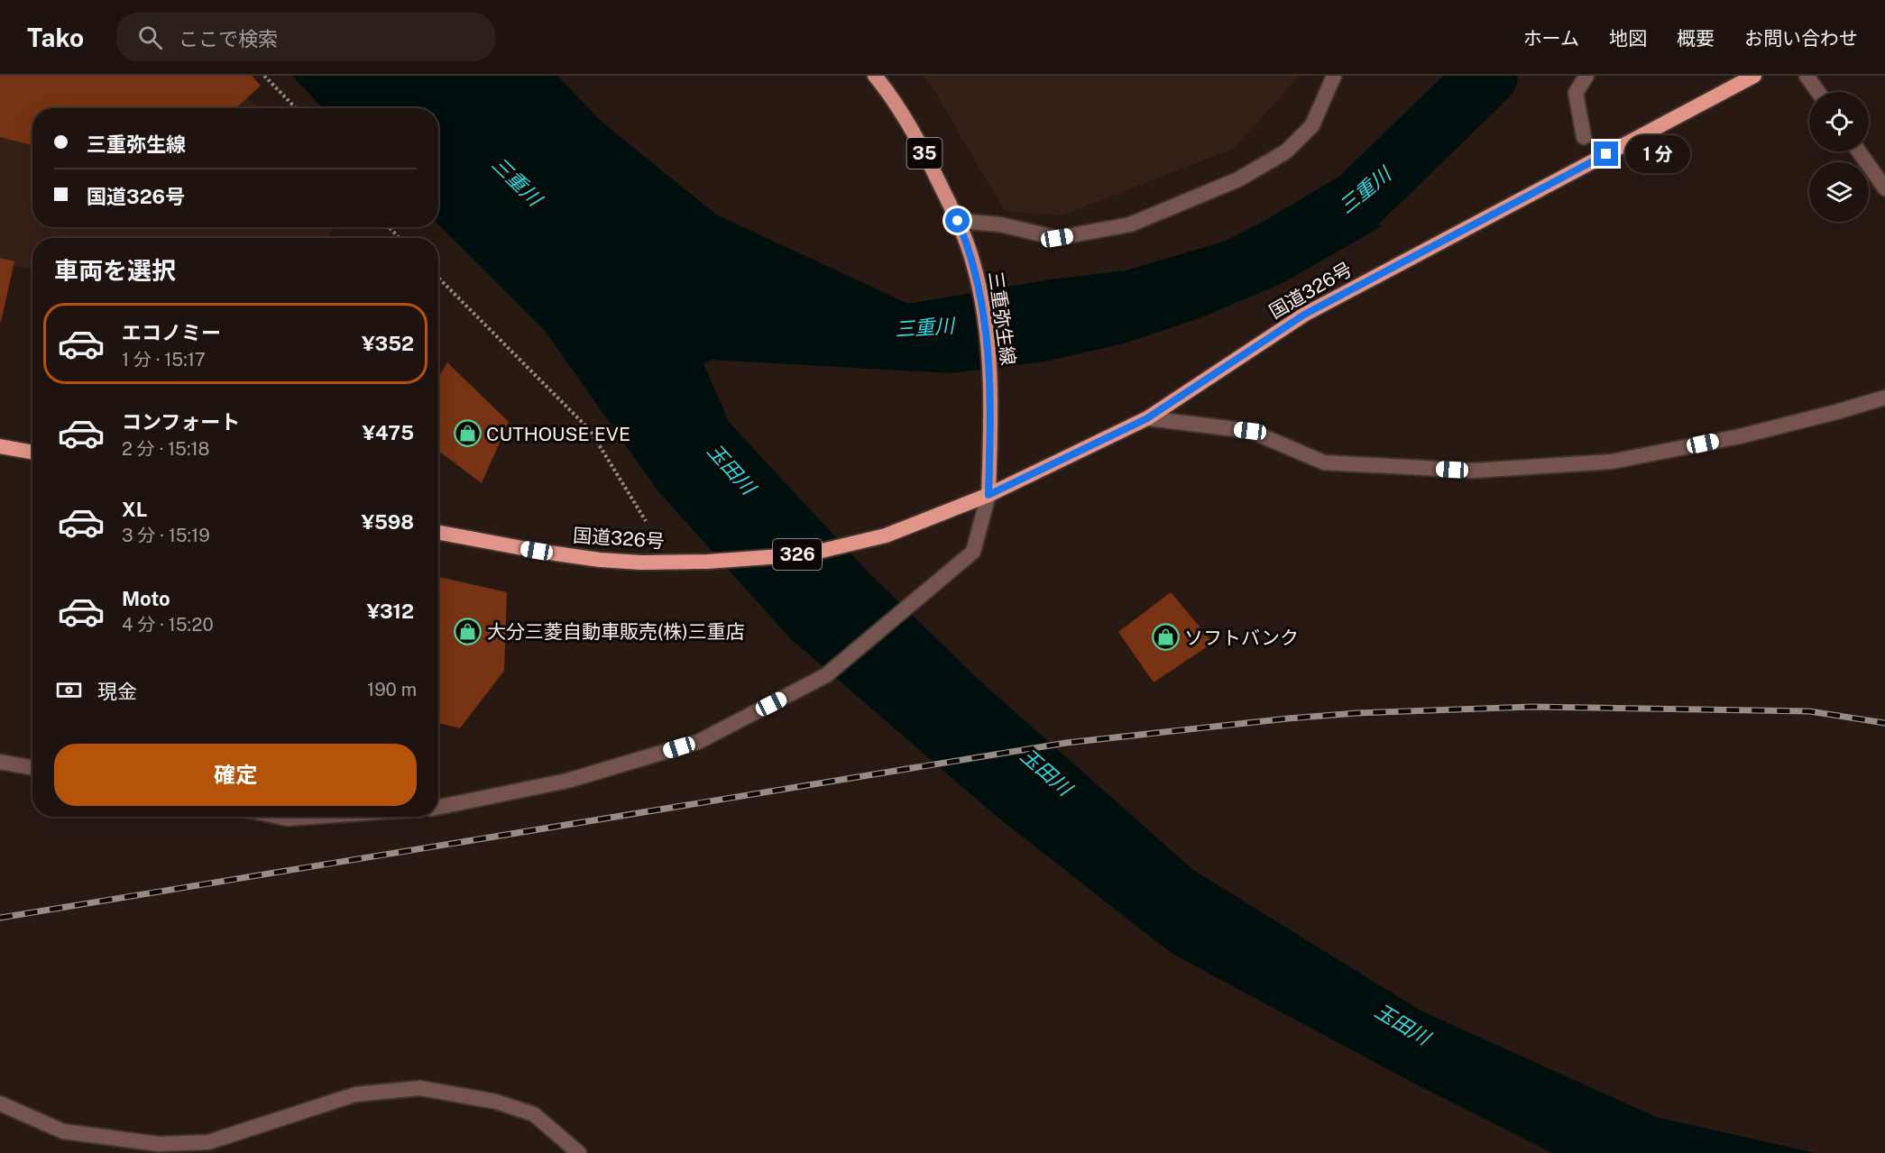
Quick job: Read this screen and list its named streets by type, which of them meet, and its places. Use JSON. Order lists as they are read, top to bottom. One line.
{"streets":{"highway":["国道326号","326"],"main road":["35","三重弥生線"]},"crossings":[["国道326号","三重弥生線"]],"water":["三重川","玉田川"],"places":{"shop":["CUTHOUSE EVE","大分三菱自動車販売(株)三重店","ソフトバンク"]},"page":{"header":"Tako","search":"ここで検索","nav":["ホーム","地図","概要","お問い合わせ"],"banner":["三重弥生線","国道326号"],"bubble":"1 分","heading":"車両を選択","list":[{"name":"エコノミー","note":"1 分 · 15:17","value":"¥352"},{"name":"コンフォート","note":"2 分 · 15:18","value":"¥475"},{"name":"XL","note":"3 分 · 15:19","value":"¥598"},{"name":"Moto","note":"4 分 · 15:20","value":"¥312"}],"pay":["現金","190 m"],"buttons":"確定"}}
